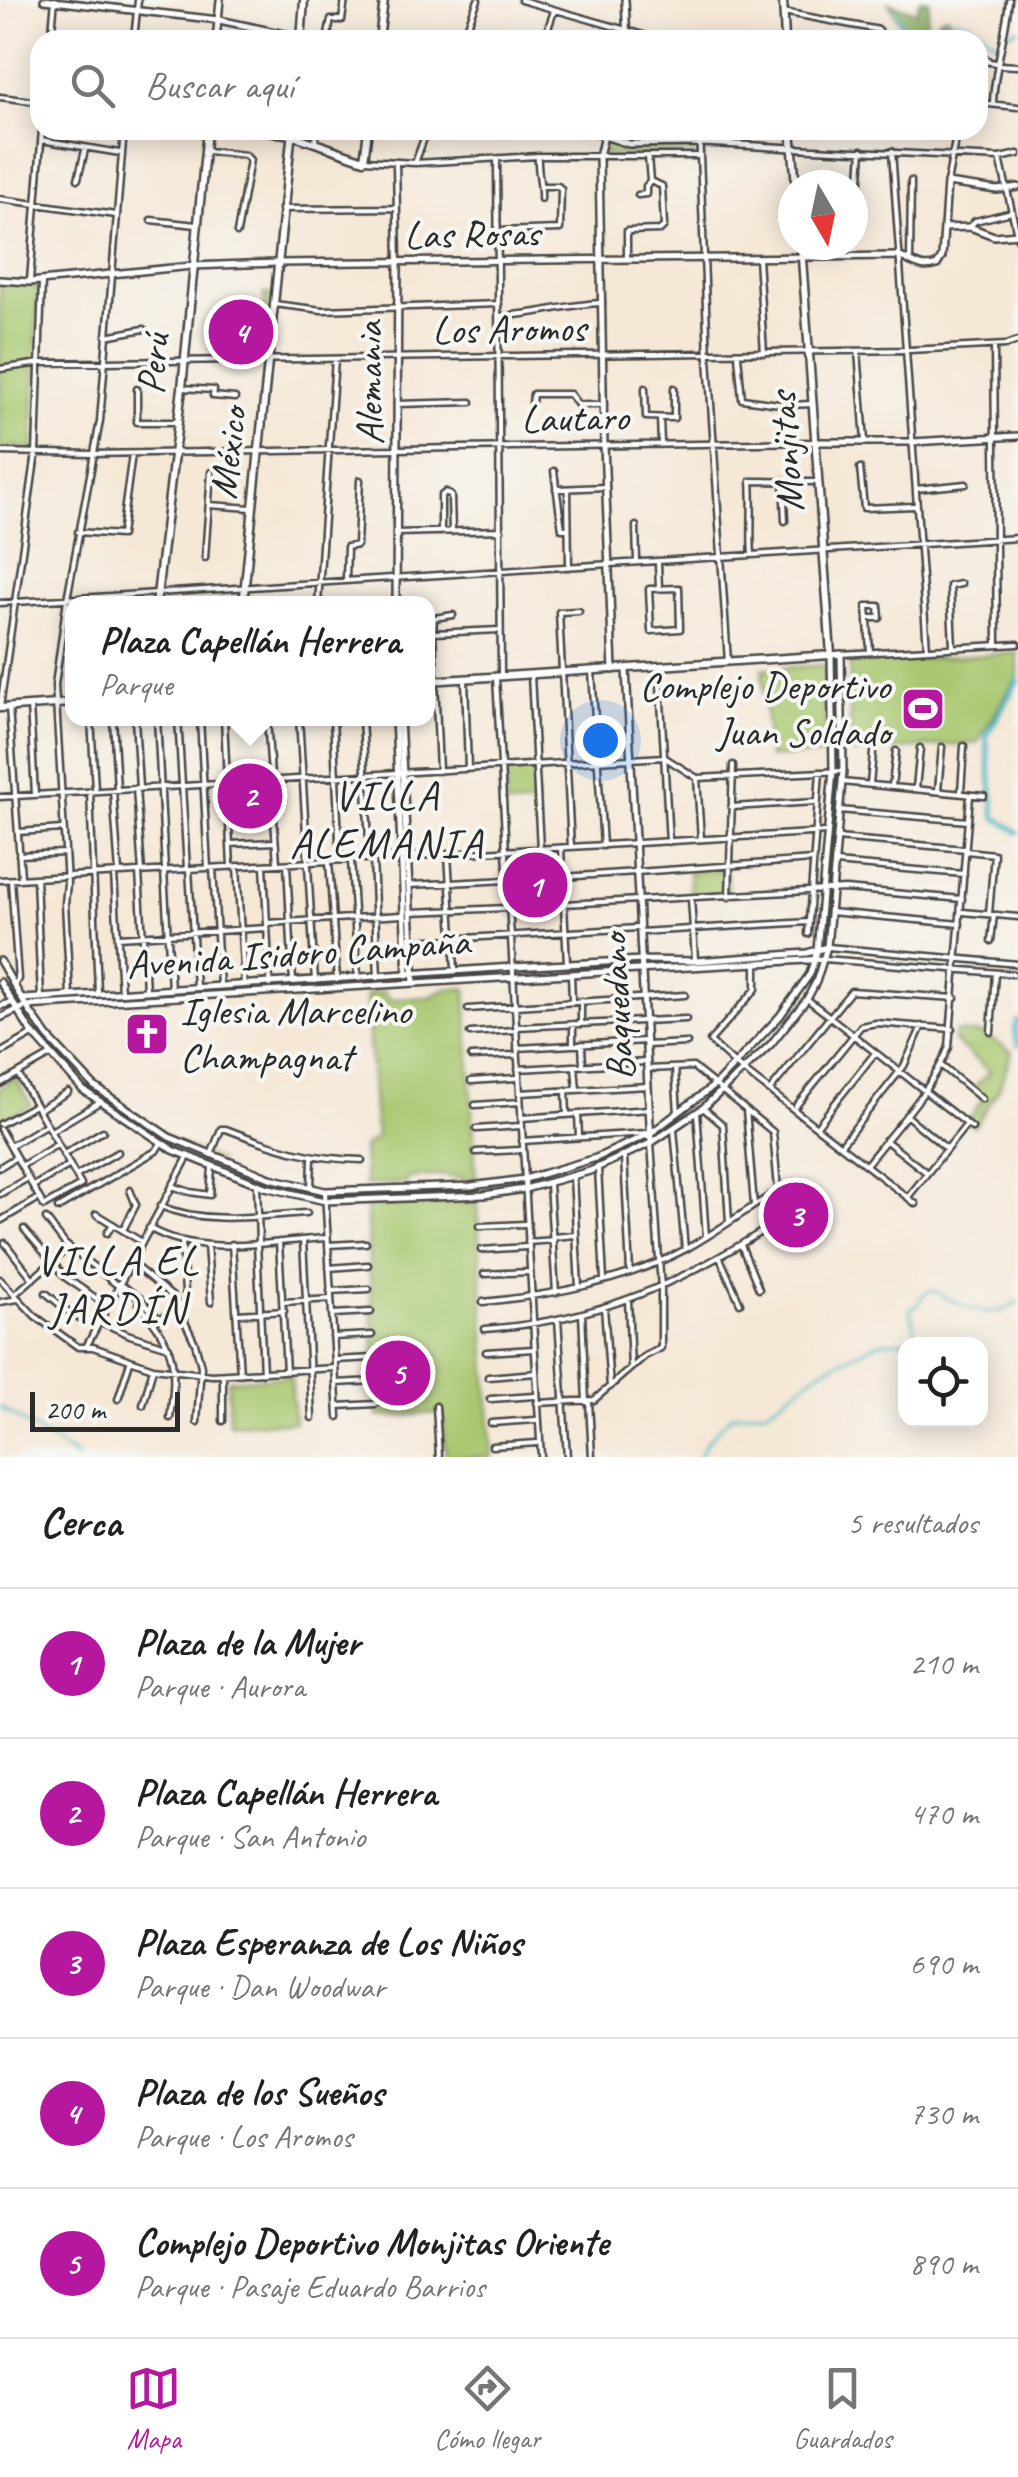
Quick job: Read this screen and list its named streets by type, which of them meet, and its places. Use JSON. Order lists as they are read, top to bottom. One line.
{"streets":{"main road":["Perú","Monjitas","México"],"street":["Las Rosas","Los Aromos","Alemania","Lautaro","Avenida Isidoro Campaña","Baquedano"]},"crossings":[["Las Rosas","Perú"],["Las Rosas","Alemania"],["Las Rosas","México"],["Los Aromos","Perú"],["Los Aromos","Alemania"],["Los Aromos","Monjitas"],["Los Aromos","México"],["Perú","Lautaro"],["Alemania","Lautaro"],["Lautaro","Monjitas"],["Lautaro","México"],["Avenida Isidoro Campaña","Baquedano"]],"districts":["VILLA ALEMANIA","VILLA EL JARDÍN"],"places":{"sports":["Complejo Deportivo Juan Soldado"],"church":["Iglesia Marcelino Champagnat"]},"scale_bar":"200 m","north":"bottom","page":{"search":"Buscar aquí","pins":["4","2","1","3","5"],"popup":["Plaza Capellán Herrera","Parque"],"scale":"200 m","heading":["Cerca","5 resultados"],"list":[{"mark":"1","name":"Plaza de la Mujer","note":"Parque · Aurora","value":"210 m"},{"mark":"2","name":"Plaza Capellán Herrera","note":"Parque · San Antonio","value":"470 m"},{"mark":"3","name":"Plaza Esperanza de Los Niños","note":"Parque · Dan Woodwar","value":"690 m"},{"mark":"4","name":"Plaza de los Sueños","note":"Parque · Los Aromos","value":"730 m"},{"mark":"5","name":"Complejo Deportivo Monjitas Oriente","note":"Parque · Pasaje Eduardo Barrios","value":"890 m"}],"nav":["Mapa","Cómo llegar","Guardados"]}}
